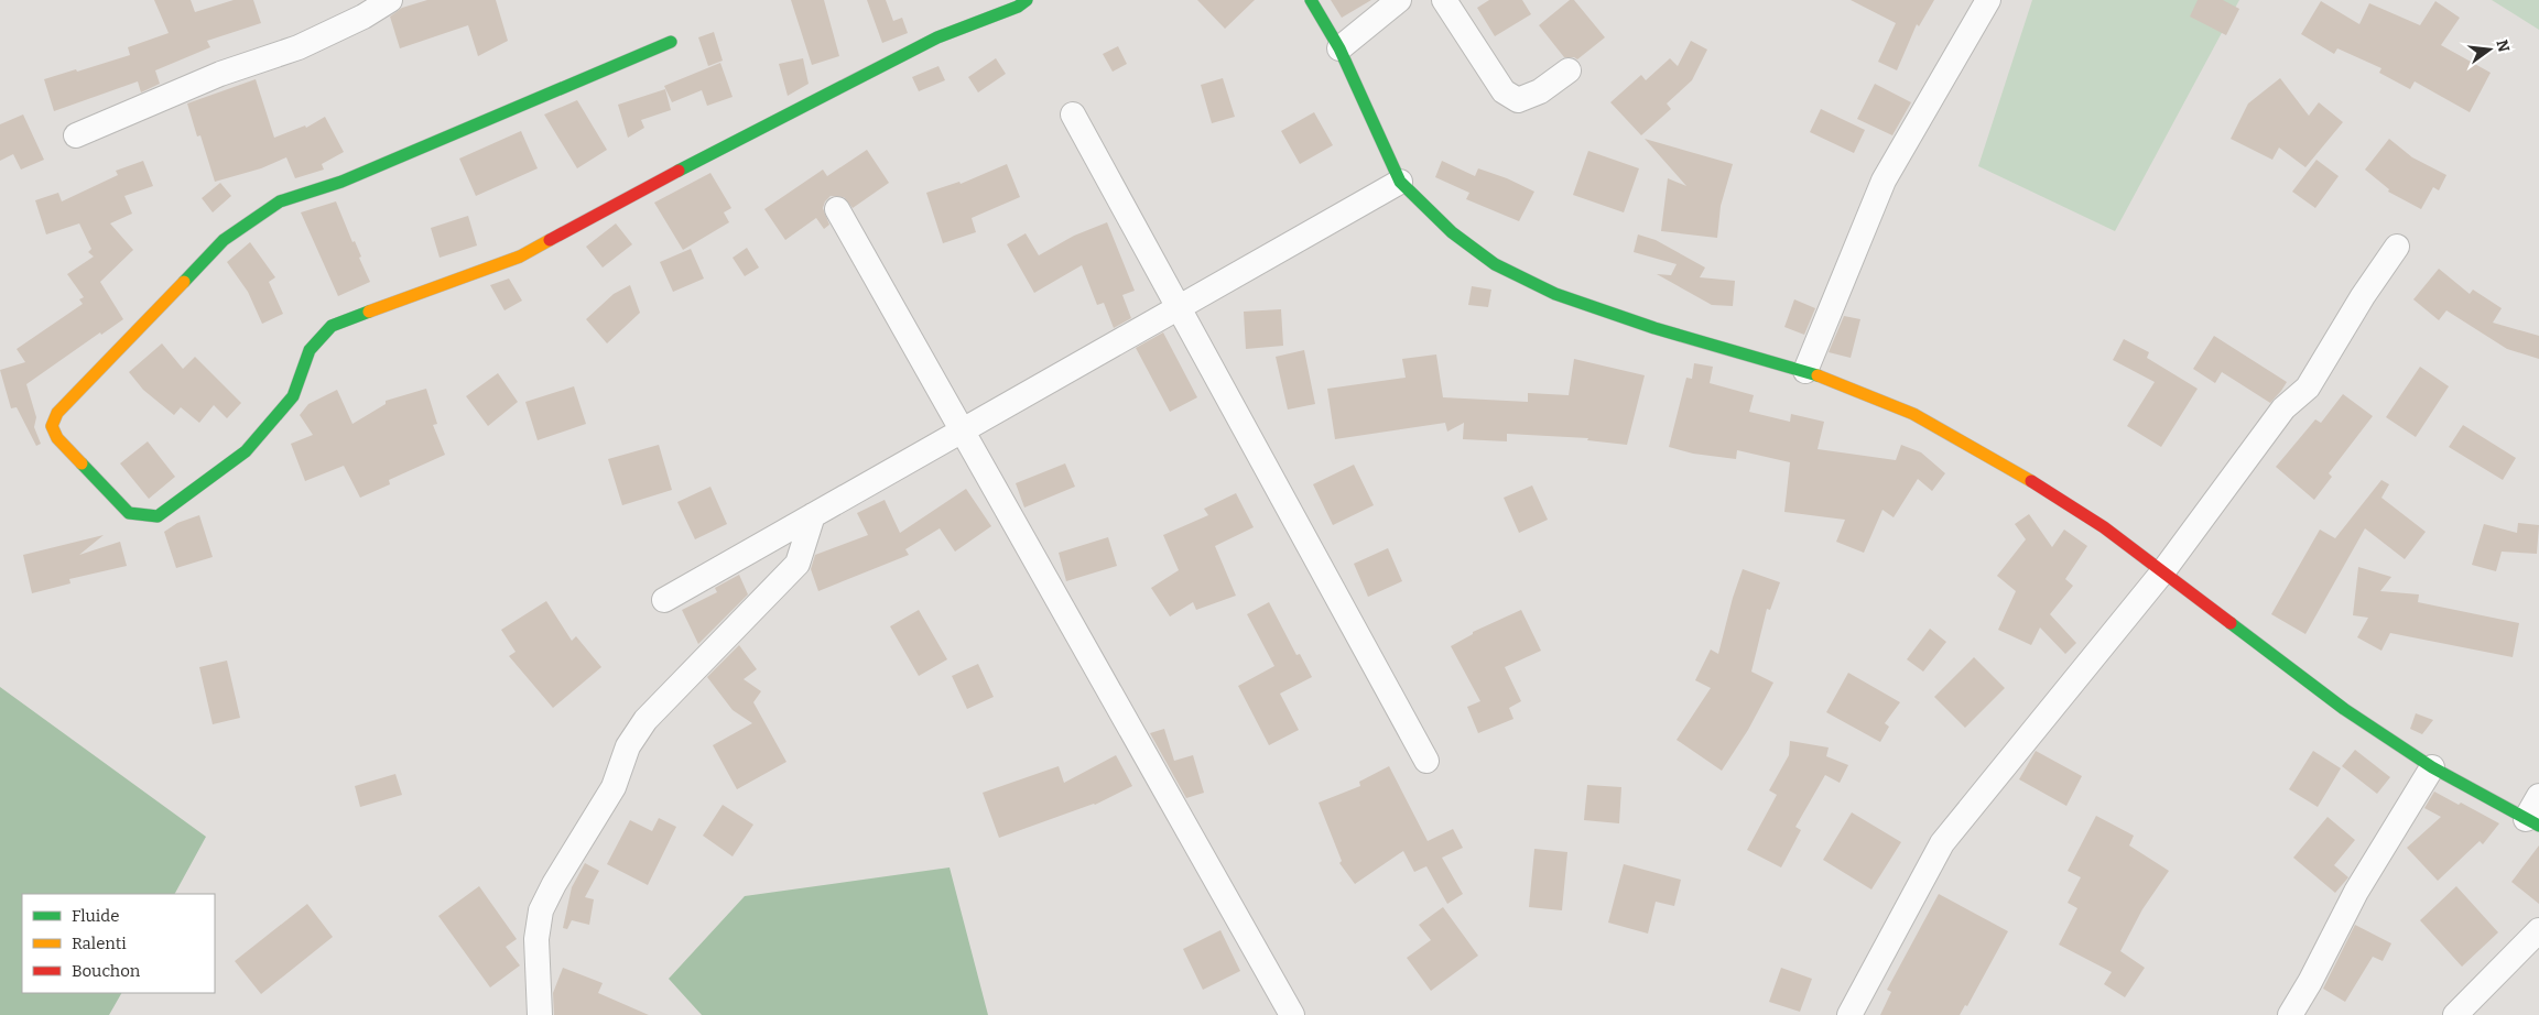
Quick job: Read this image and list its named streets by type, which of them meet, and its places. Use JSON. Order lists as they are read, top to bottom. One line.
{"legend":["Fluide","Ralenti","Bouchon"],"north":"right"}
